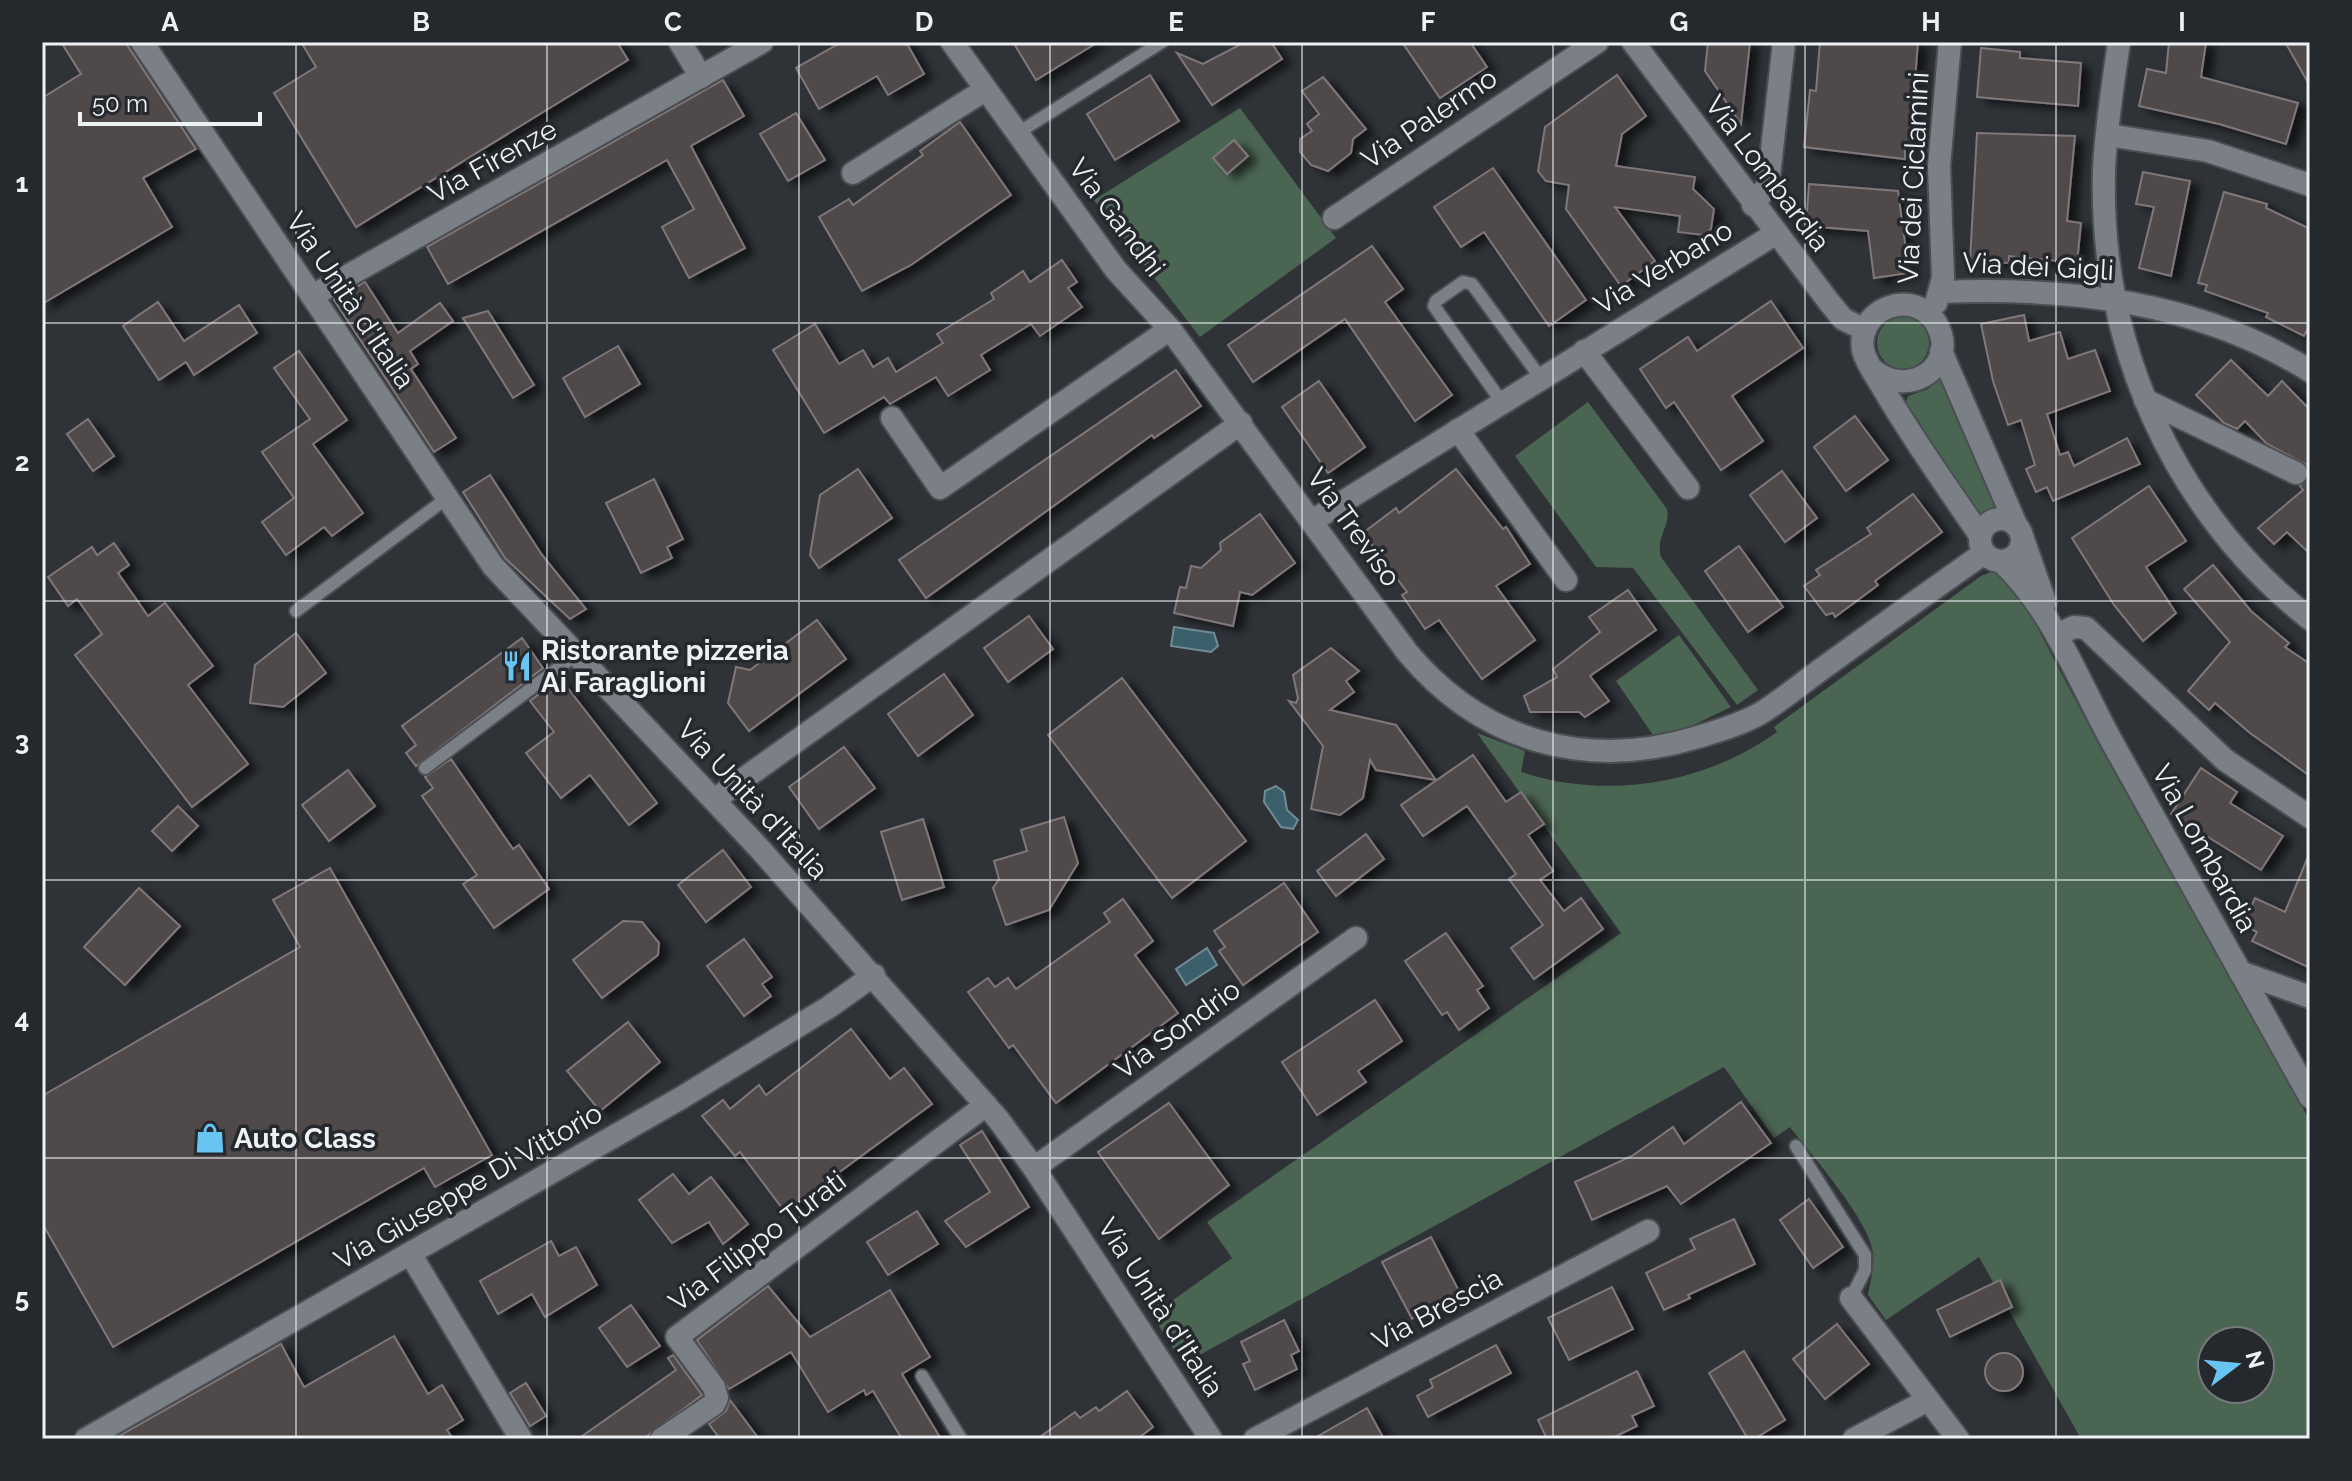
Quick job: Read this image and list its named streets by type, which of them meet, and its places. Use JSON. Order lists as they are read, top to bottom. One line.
{"streets":{"street":["Via Palermo","Via Firenze","Via Lombardia","Via dei Ciclamini","Via Gandhi","Via dei Gigli","Via Verbano","Via Unità d'Italia","Via Treviso","Via Sondrio","Via Giuseppe Di Vittorio","Via Filippo Turati","Via Brescia"]},"crossings":[["Via Firenze","Via Unità d'Italia"],["Via Lombardia","Via dei Ciclamini"],["Via Lombardia","Via Verbano"],["Via Lombardia","Via Treviso"],["Via dei Ciclamini","Via dei Gigli"],["Via Gandhi","Via Treviso"],["Via Verbano","Via Treviso"],["Via Unità d'Italia","Via Sondrio"],["Via Unità d'Italia","Via Giuseppe Di Vittorio"],["Via Unità d'Italia","Via Filippo Turati"]],"places":{"restaurant":["Ristorante pizzeria Ai Faraglioni"],"shop":["Auto Class"]},"scale_bar":"50 m","north":"right","grid":{"columns":["A","B","C","D","E","F","G","H","I"],"rows":["1","2","3","4","5"]}}
